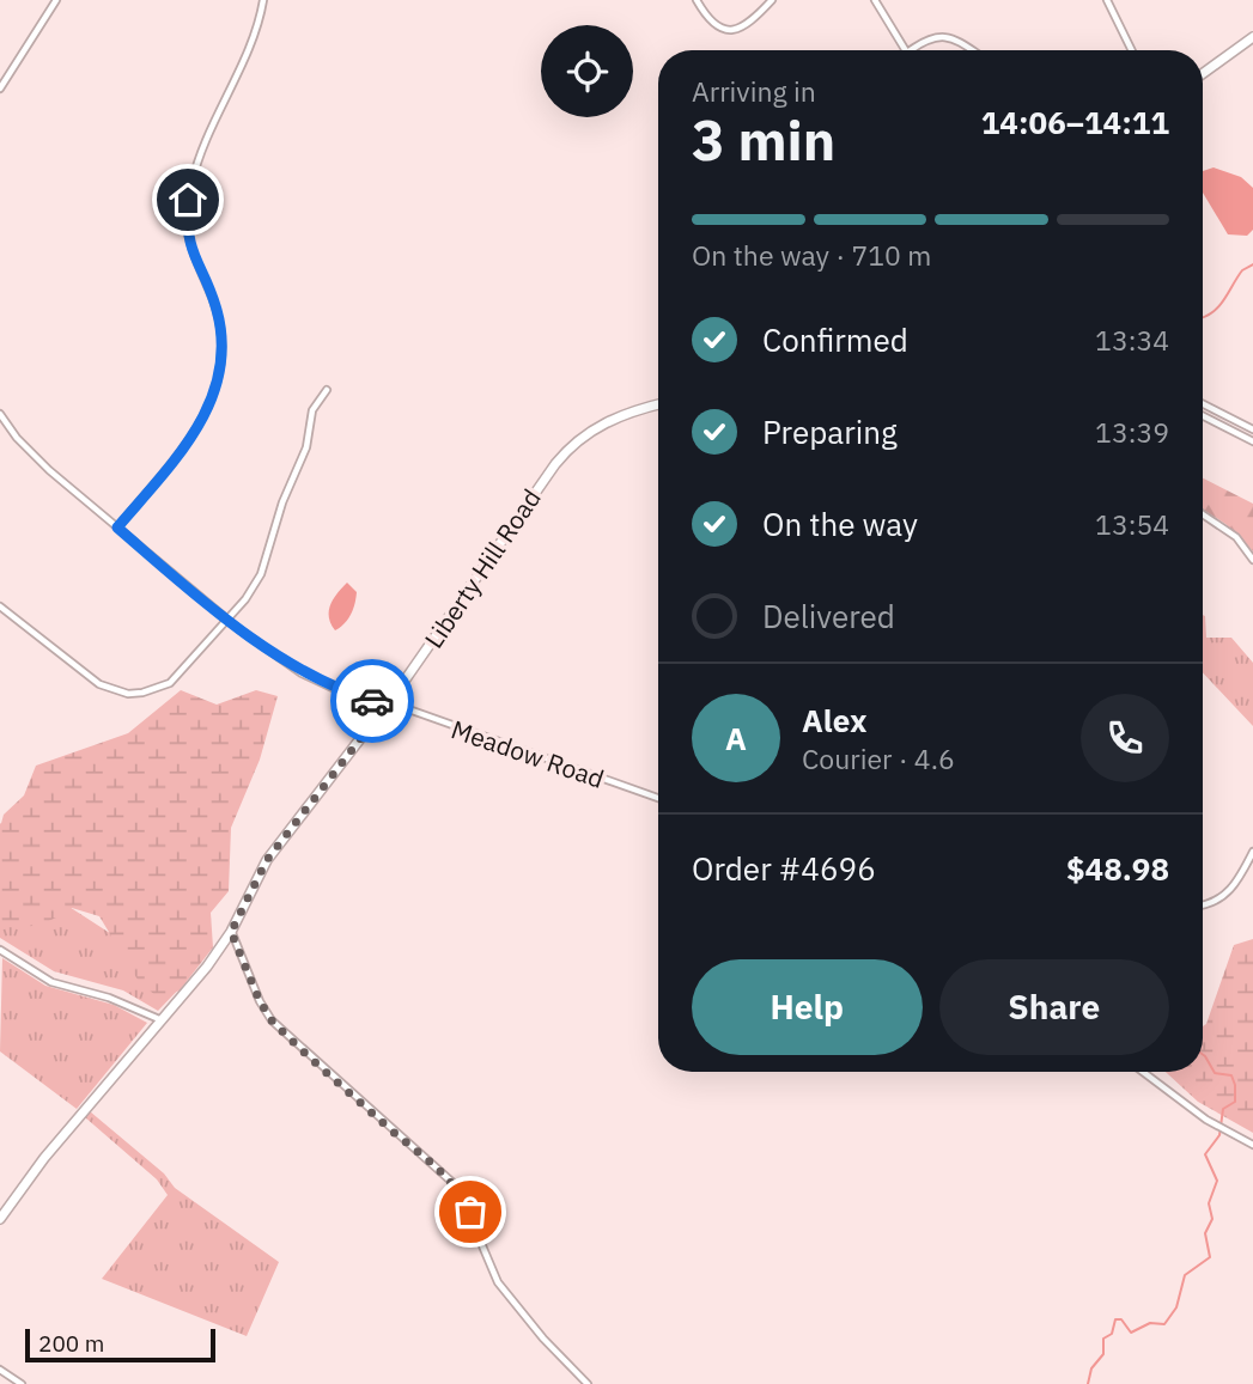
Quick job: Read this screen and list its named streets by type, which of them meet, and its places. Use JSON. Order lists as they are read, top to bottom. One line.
{"streets":{"street":["Liberty Hill Road","Meadow Road"]},"crossings":[["Liberty Hill Road","Meadow Road"]],"scale_bar":"200 m","page":{"heading":["3 min","Arriving in","14:06–14:11"],"panel":["Alex","Courier · 4.6","Order #4696","$48.98"],"bar":"On the way · 710 m","list":[["Confirmed","13:34"],["Preparing","13:39"],["On the way","13:54"],"Delivered"],"round":"A","buttons":["Help","Share"],"scale":"200 m"}}
